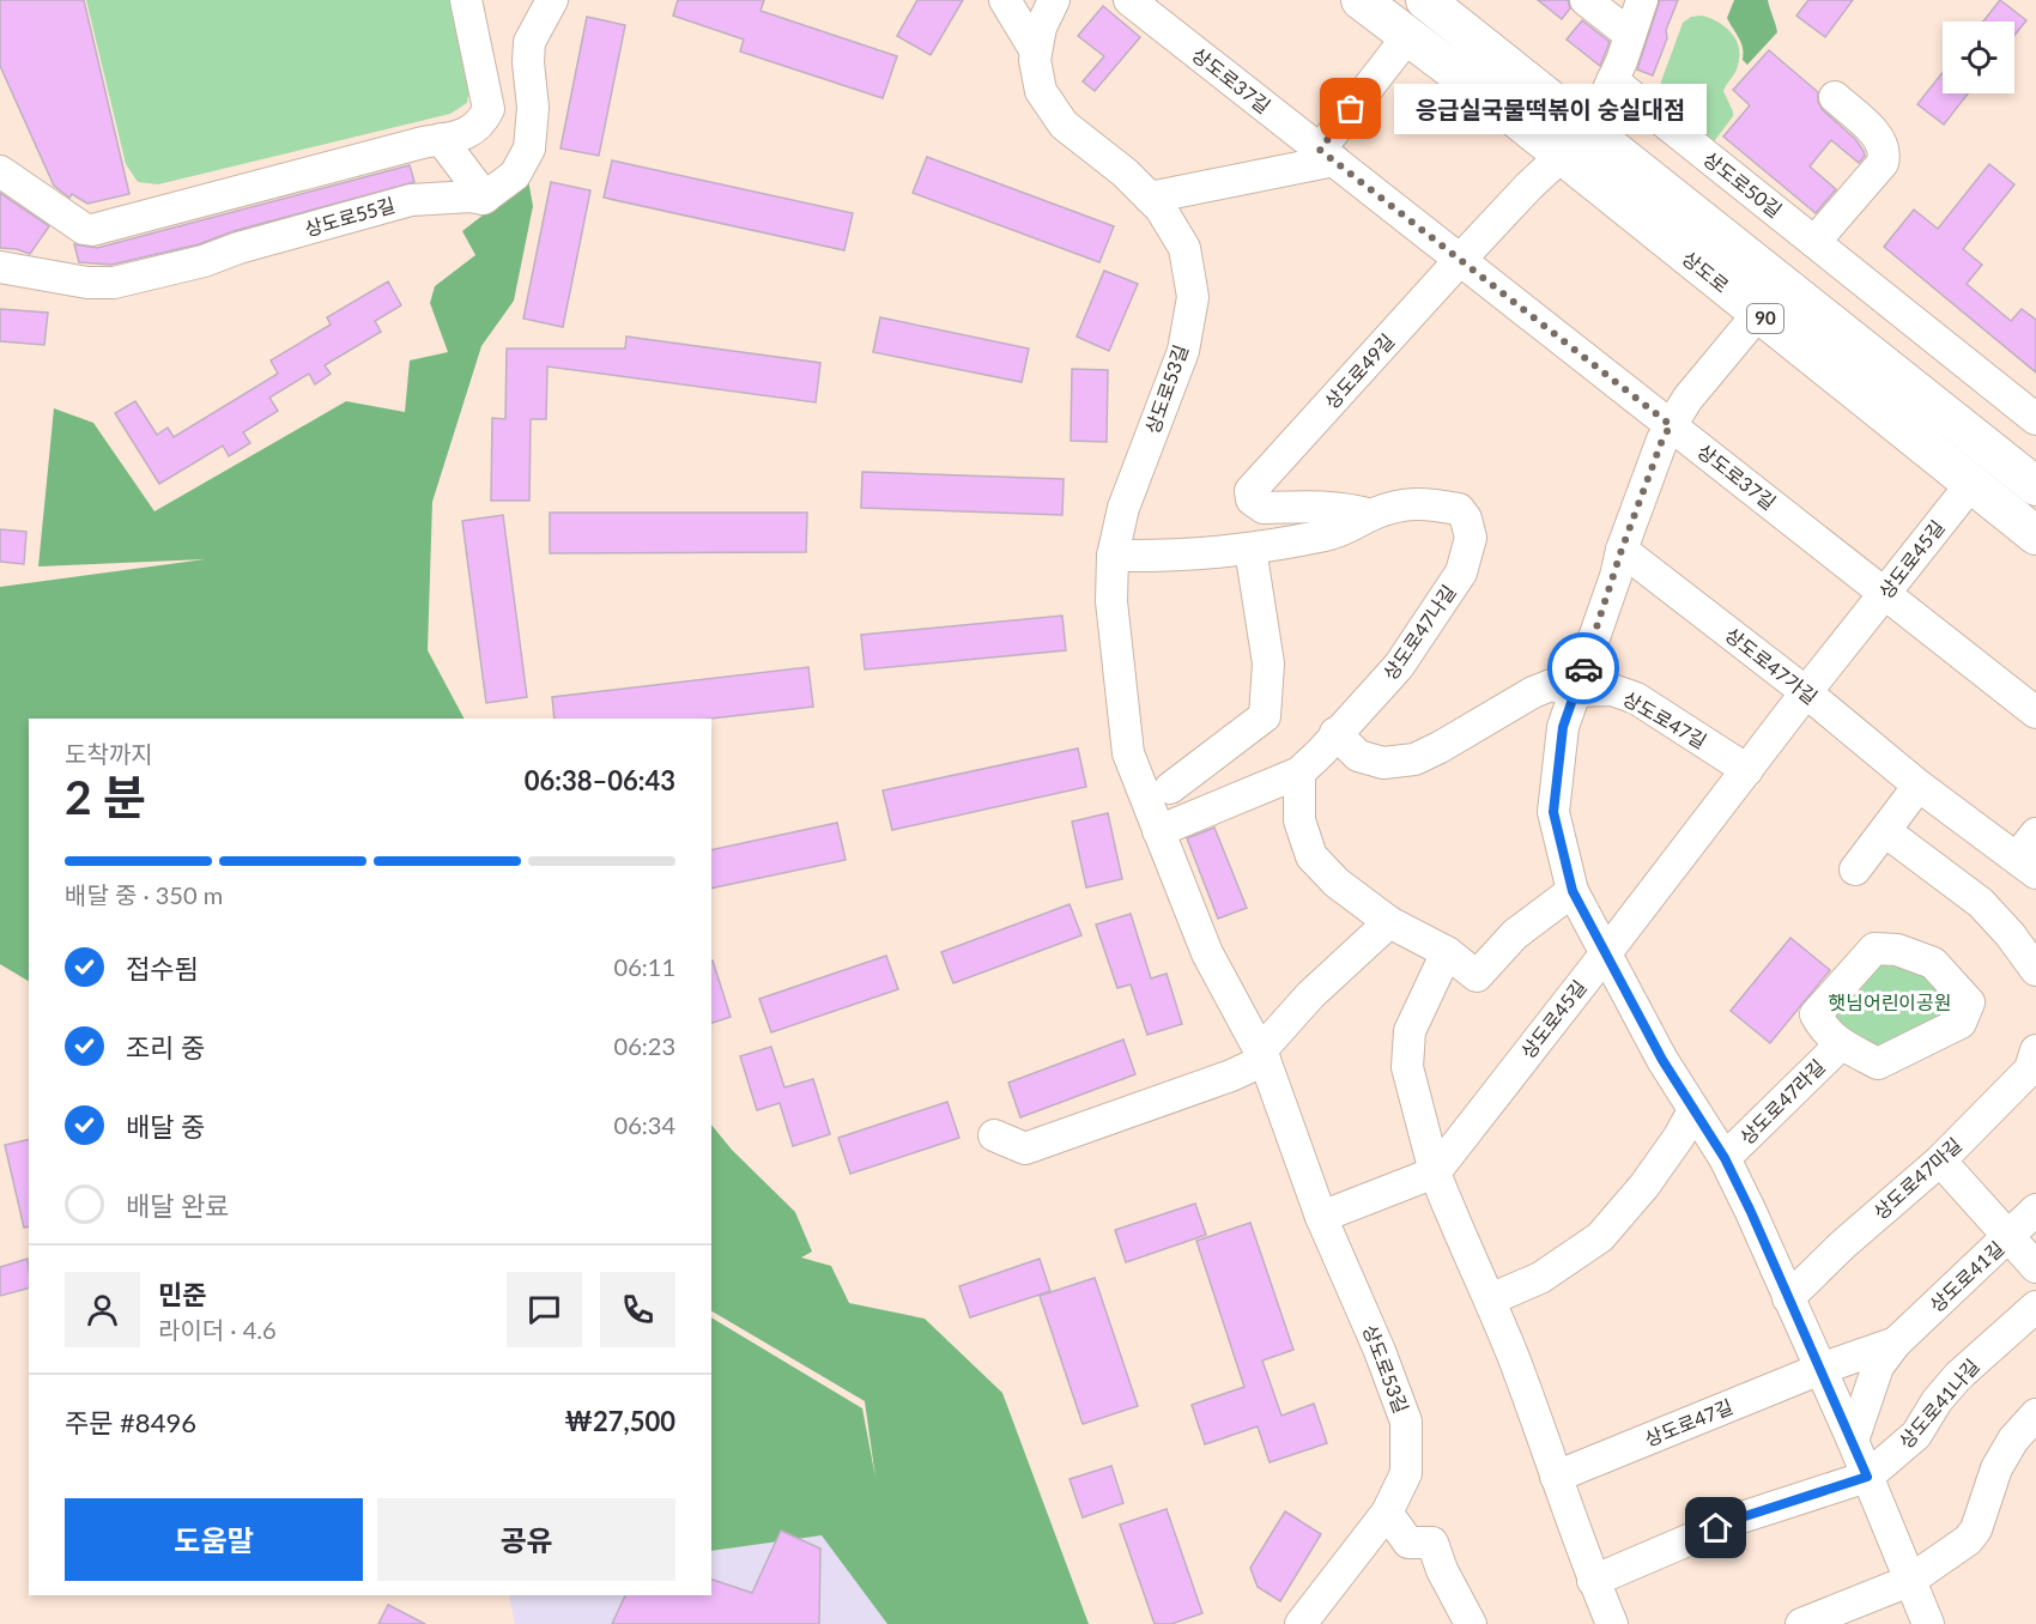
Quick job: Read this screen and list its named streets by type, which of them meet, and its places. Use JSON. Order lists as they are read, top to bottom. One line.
{"streets":{"main road":["상도로","90"],"street":["상도로37길","상도로50길","상도로55길","상도로49길","상도로53길","상도로45길","상도로47나길","상도로47가길","상도로47길","상도로47라길","상도로47마길","상도로41길","상도로41나길"]},"crossings":[["상도로37길","상도로49길"],["상도로37길","상도로45길"],["상도로","상도로49길"],["상도로","상도로45길"],["상도로49길","상도로47나길"],["상도로53길","상도로47나길"],["상도로45길","상도로47가길"],["상도로45길","상도로47길"],["상도로47길","상도로41길"]],"parks":["햇님어린이공원"],"places":["응급실국물떡볶이 숭실대점"],"page":{"bubble":"응급실국물떡볶이 숭실대점","heading":["2 분","도착까지","06:38–06:43"],"panel":["민준","라이더 · 4.6","주문 #8496","₩27,500"],"bar":"배달 중 · 350 m","list":[["접수됨","06:11"],["조리 중","06:23"],["배달 중","06:34"],"배달 완료"],"buttons":["도움말","공유"]}}
